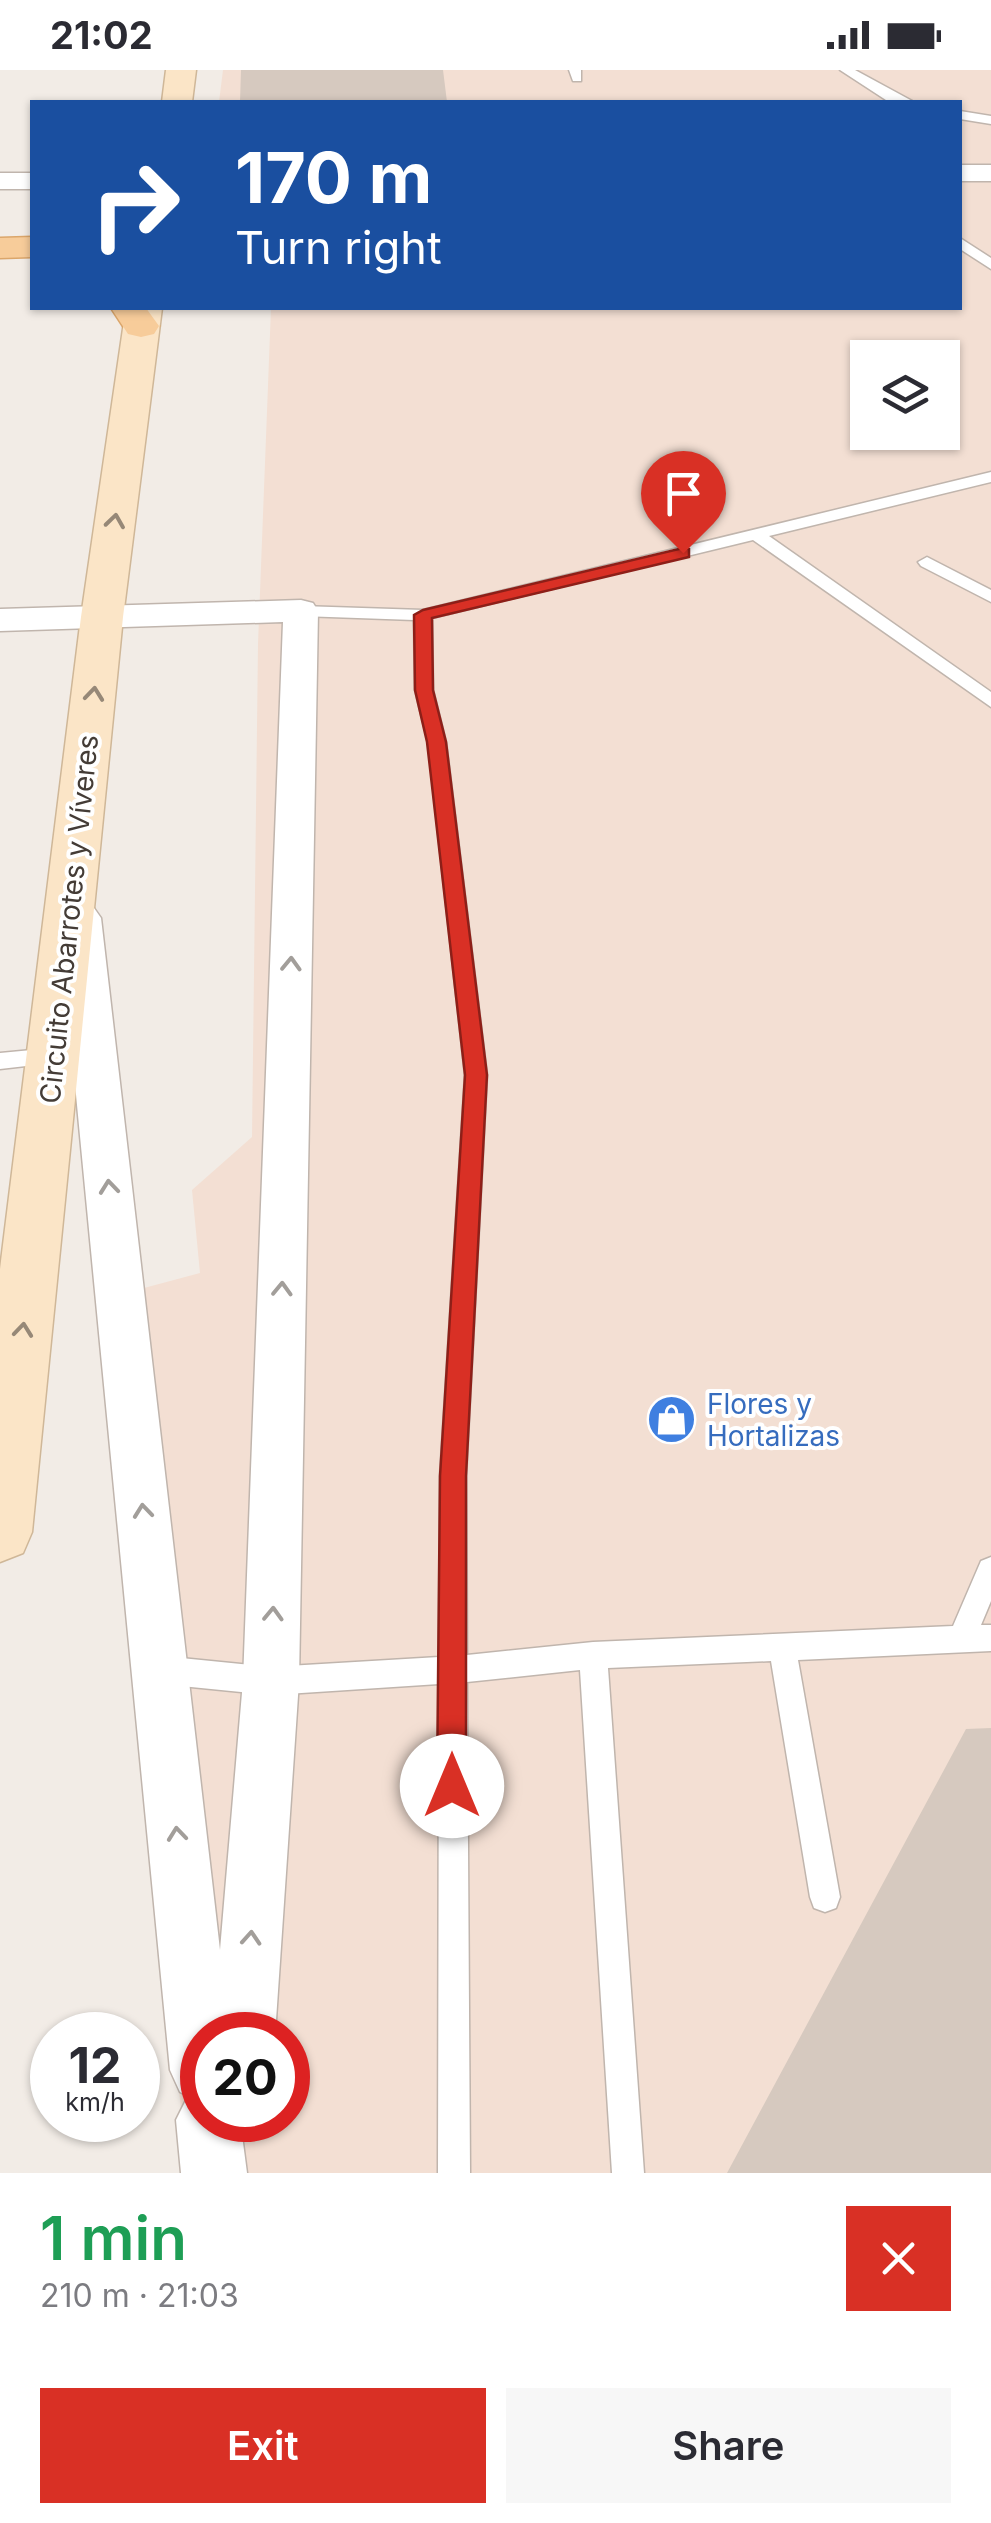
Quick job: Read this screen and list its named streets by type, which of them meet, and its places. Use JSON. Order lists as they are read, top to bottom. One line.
{"streets":{"main road":["Circuito Abarrotes y Víveres"]},"one_way":["Circuito Abarrotes y Víveres"],"places":{"shop":["Flores y Hortalizas"]},"page":{"status":"21:02","turn":["170 m","Turn right"],"speed":"12 km/h","limit":"20","heading":["1 min","210 m · 21:03"],"buttons":["Exit","Share"]}}
